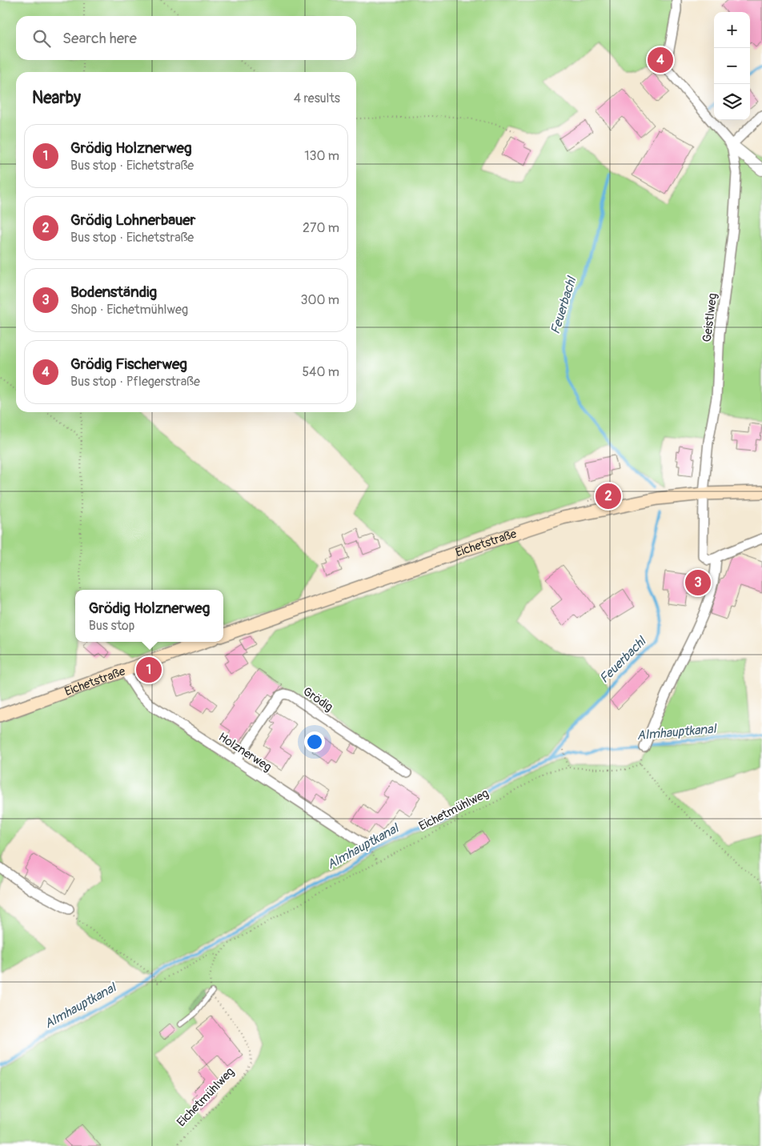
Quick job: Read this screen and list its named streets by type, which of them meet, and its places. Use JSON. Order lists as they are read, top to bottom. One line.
{"streets":{"main road":["Eichetstraße"],"street":["Geistlweg","Grödig","Holznerweg"],"path":["Eichetmühlweg"]},"crossings":[["Geistlweg","Eichetstraße"],["Eichetstraße","Holznerweg"],["Grödig","Holznerweg"]],"water":["Feuerbachl","Almhauptkanal"],"page":{"map_buttons":["+","−"],"search":"Search here","pins":["4","2","3","1"],"heading":["Nearby","4 results"],"list":[{"mark":"1","name":"Grödig Holznerweg","note":"Bus stop · Eichetstraße","value":"130 m"},{"mark":"2","name":"Grödig Lohnerbauer","note":"Bus stop · Eichetstraße","value":"270 m"},{"mark":"3","name":"Bodenständig","note":"Shop · Eichetmühlweg","value":"300 m"},{"mark":"4","name":"Grödig Fischerweg","note":"Bus stop · Pflegerstraße","value":"540 m"}],"popup":["Grödig Holznerweg","Bus stop"]}}
